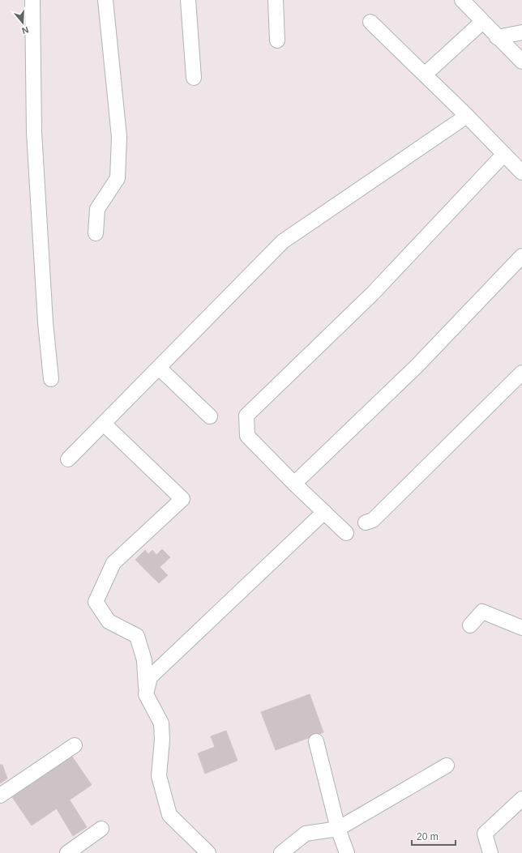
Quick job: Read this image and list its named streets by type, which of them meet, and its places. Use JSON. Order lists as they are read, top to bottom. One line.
{"scale_bar":"20 m","north":"bottom"}
